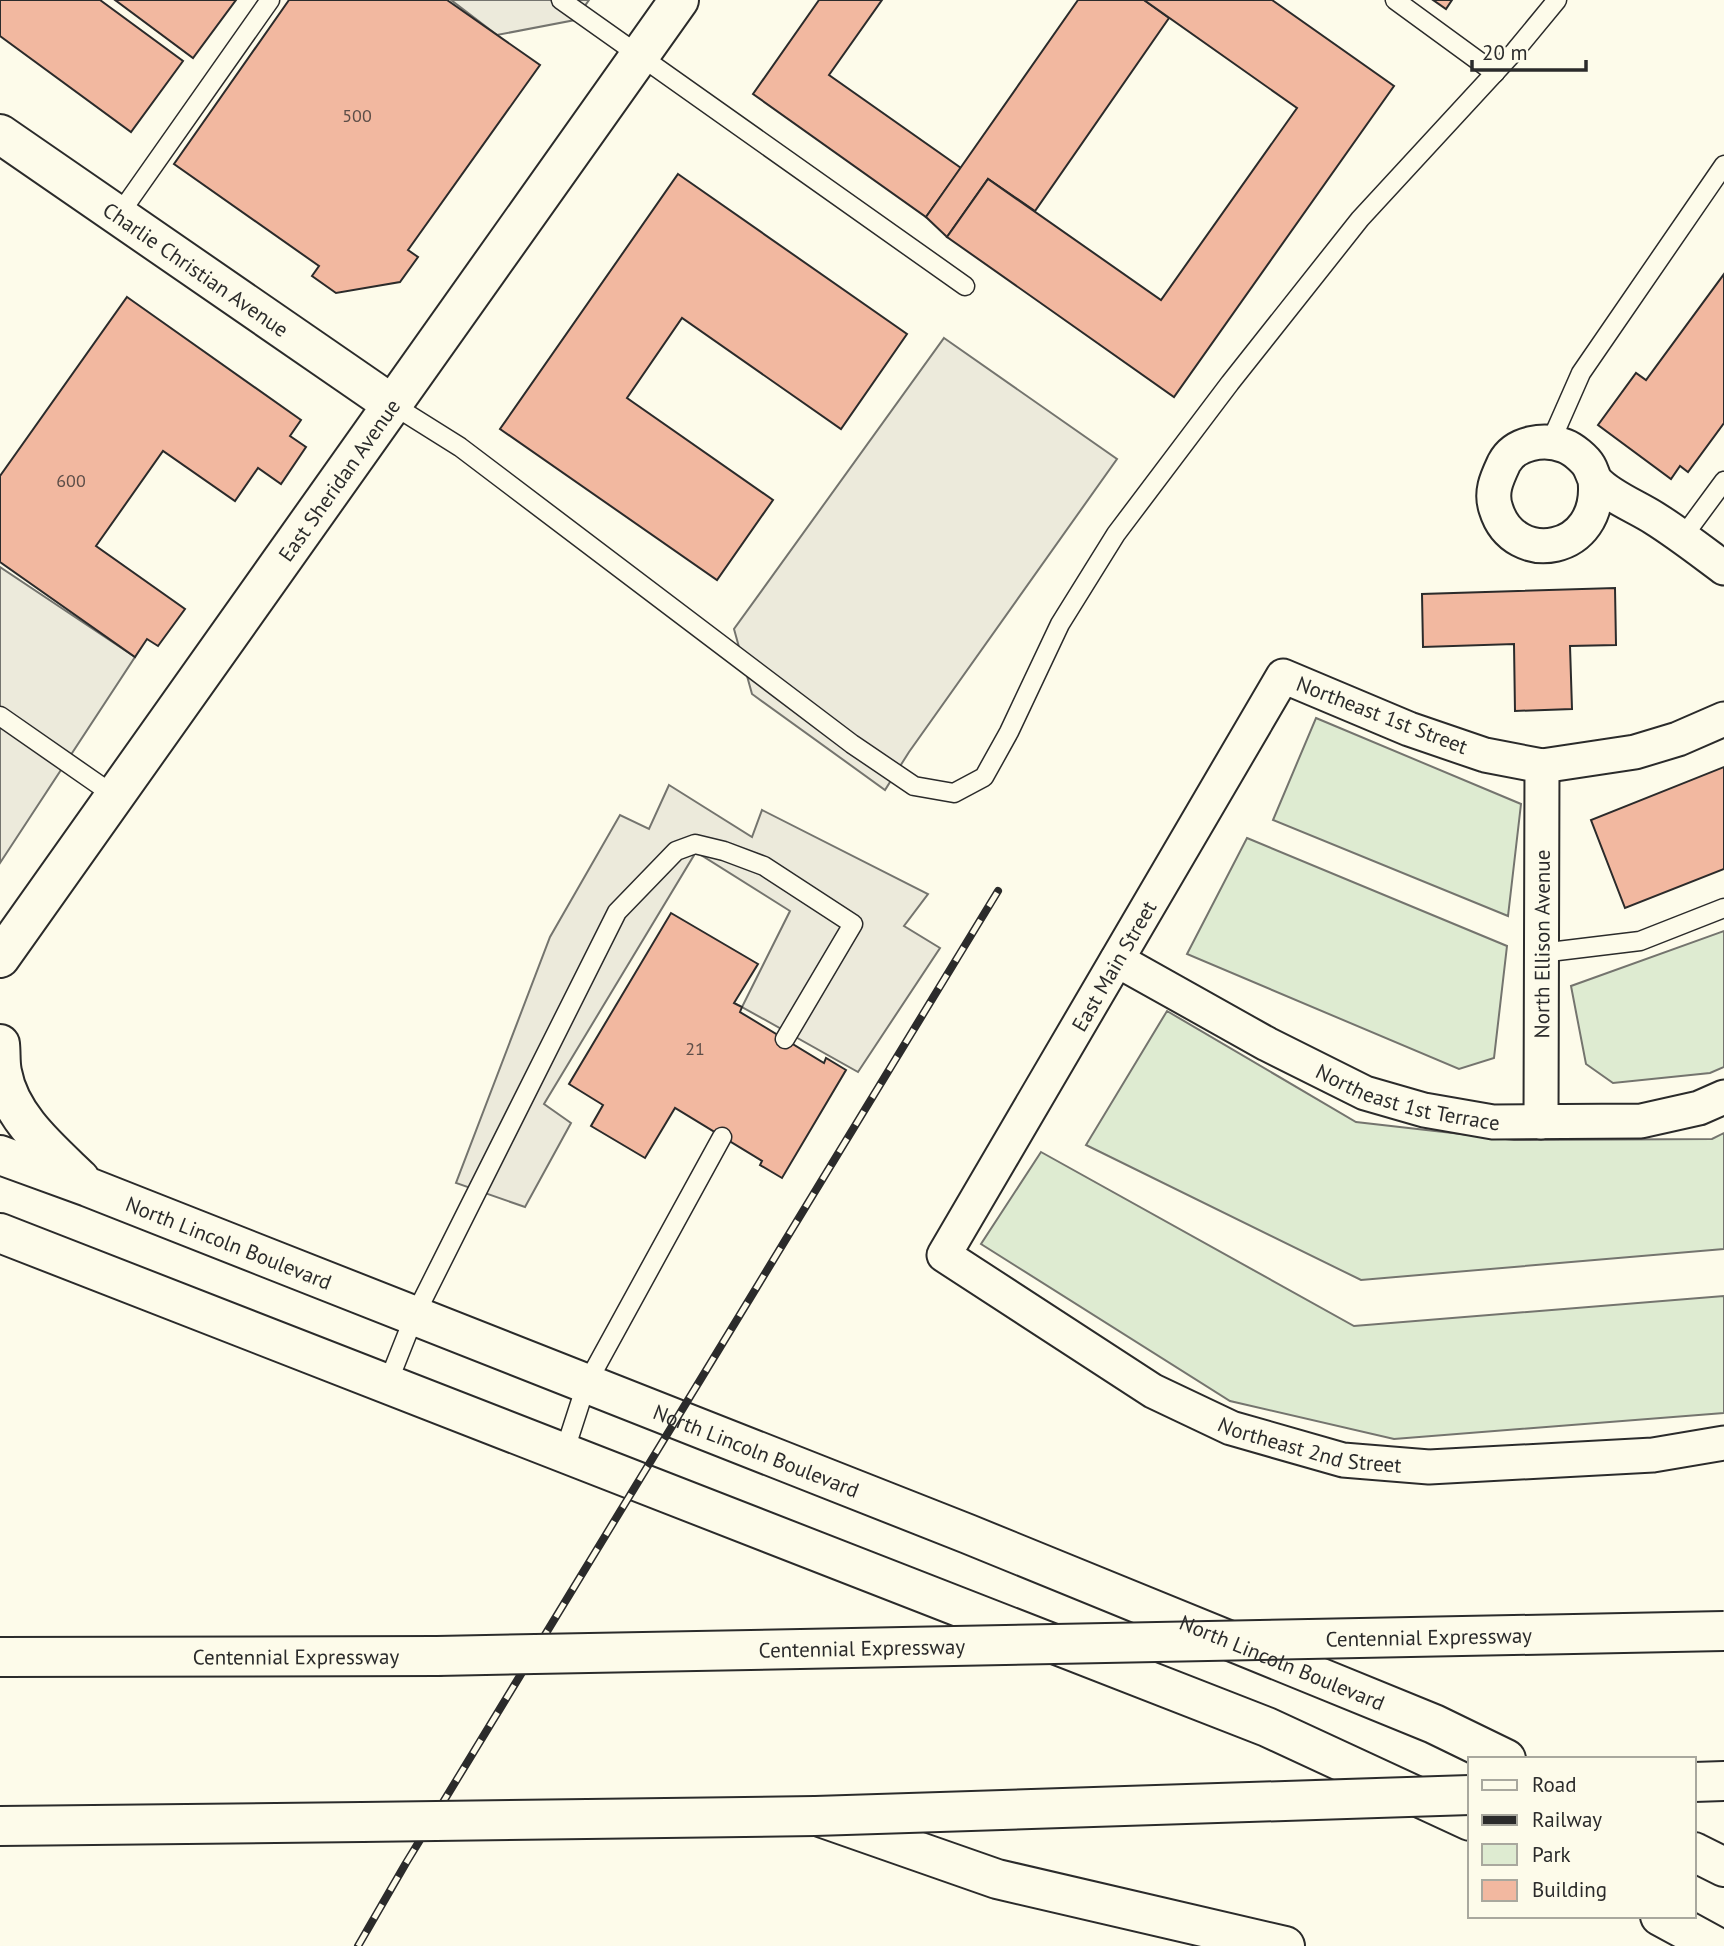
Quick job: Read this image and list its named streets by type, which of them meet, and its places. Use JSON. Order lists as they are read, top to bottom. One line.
{"streets":{"main road":["Charlie Christian Avenue","East Sheridan Avenue","North Lincoln Boulevard","Centennial Expressway"],"street":["Northeast 1st Street","North Ellison Avenue","East Main Street","Northeast 1st Terrace","Northeast 2nd Street"]},"crossings":[["Charlie Christian Avenue","East Sheridan Avenue"],["Northeast 1st Street","North Ellison Avenue"],["Northeast 1st Street","East Main Street"],["North Ellison Avenue","Northeast 1st Terrace"],["East Main Street","Northeast 1st Terrace"],["East Main Street","Northeast 2nd Street"]],"house_numbers":["500","600","21"],"legend":["Road","Railway","Park","Building"],"scale_bar":"20 m"}
